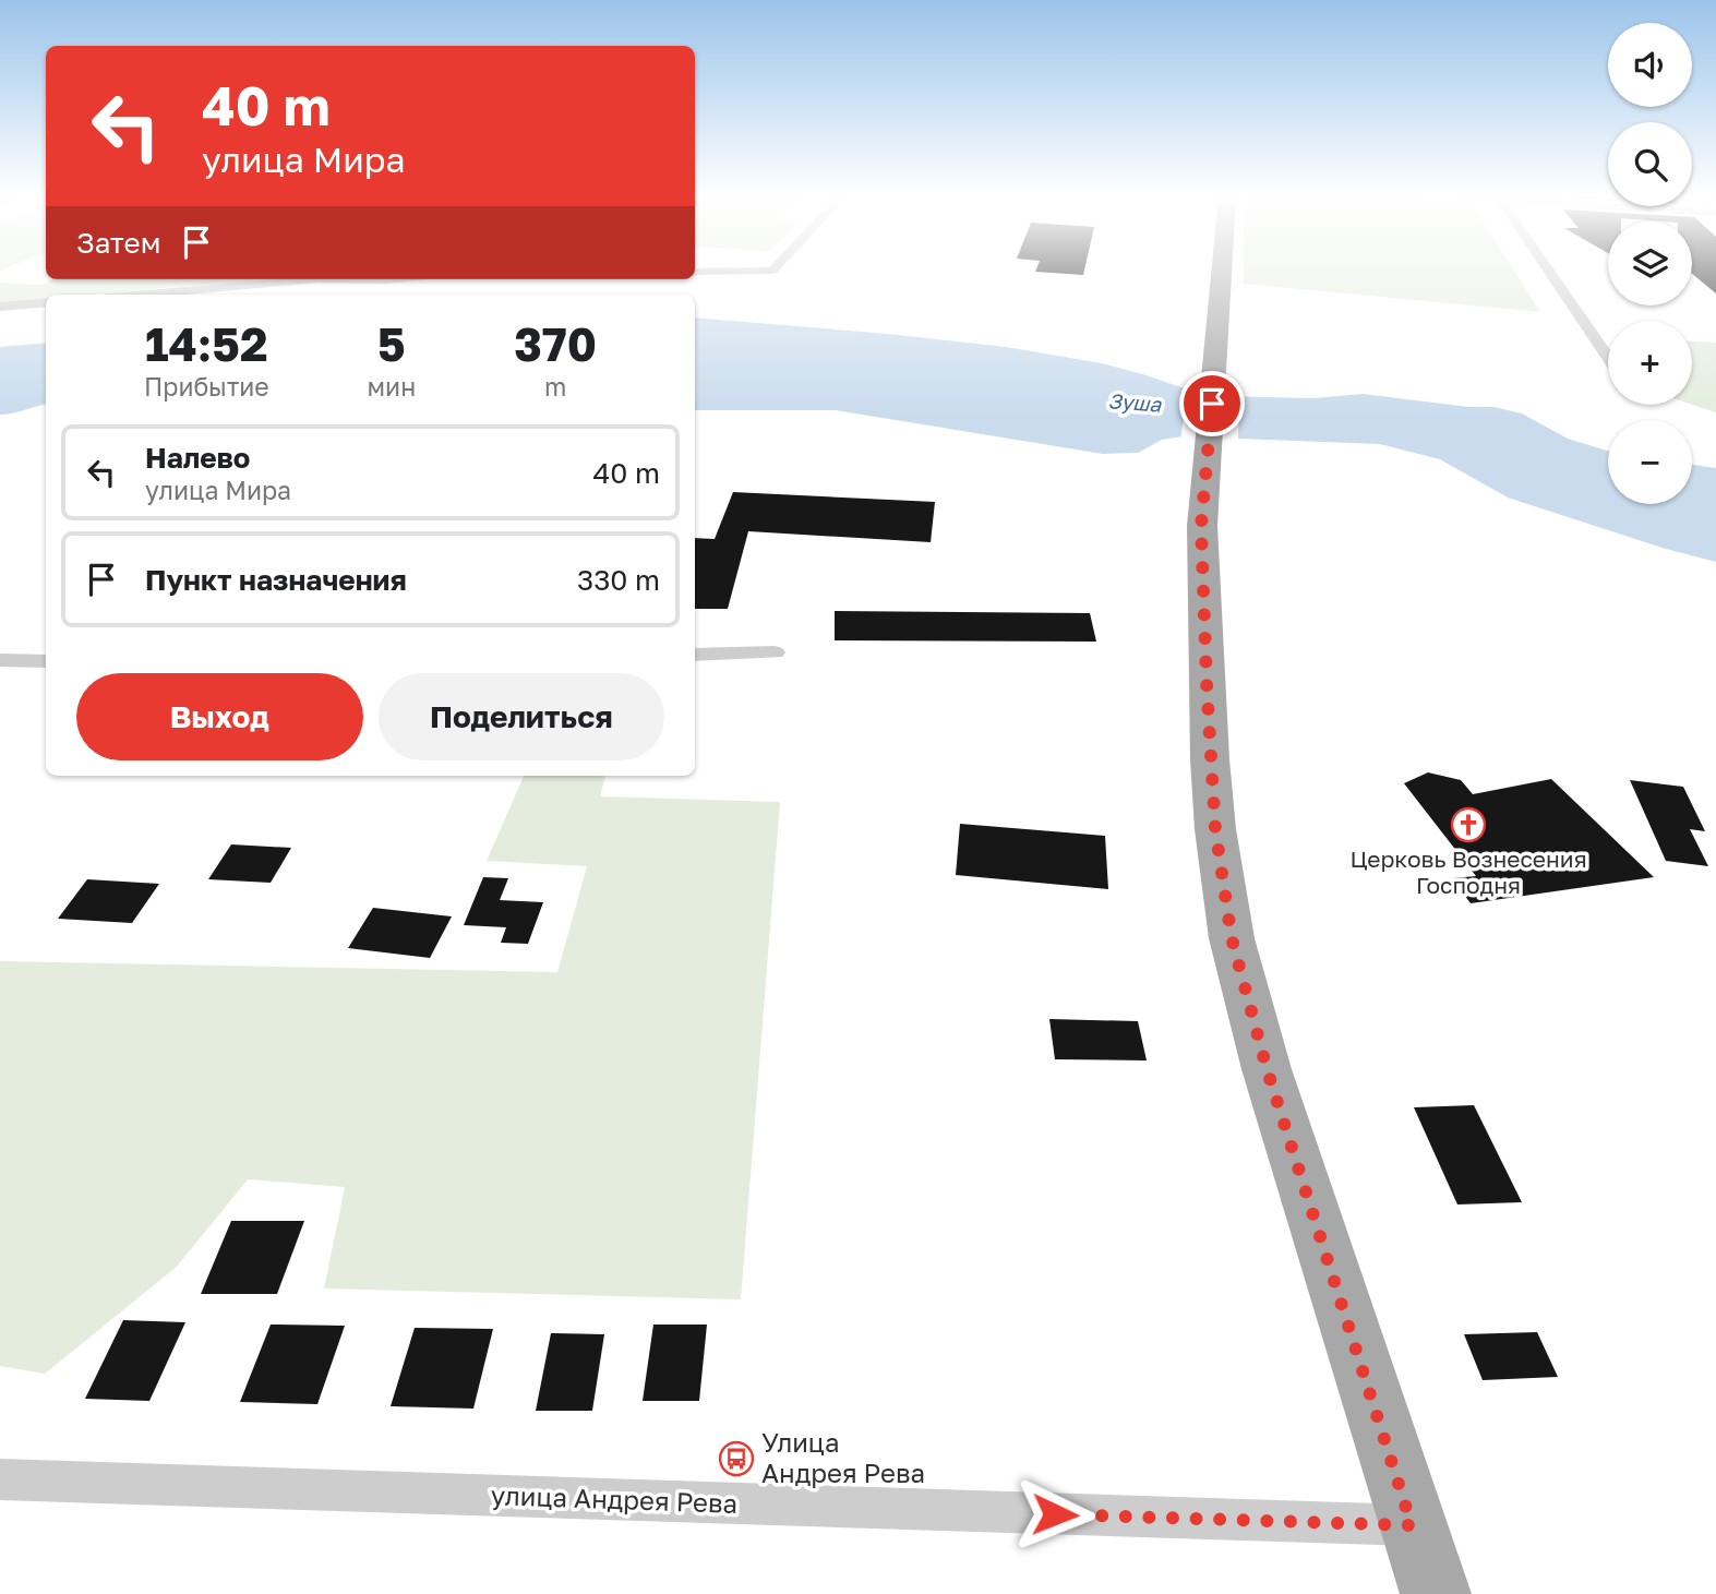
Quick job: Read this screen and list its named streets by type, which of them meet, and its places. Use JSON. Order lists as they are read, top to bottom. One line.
{"streets":{"street":["улица Андрея Рева"]},"water":["Зуша"],"places":{"church":["Церковь Вознесения Господня"],"bus stop":["Улица Андрея Рева"]},"page":{"map_buttons":["+","−"],"turn":["40 m","улица Мира"],"then":"Затем","eta":["14:52","Прибытие","5","мин","370","m"],"list":[{"name":"Налево","note":"улица Мира","value":"40 m"},{"name":"Пункт назначения","value":"330 m"}],"buttons":["Выход","Поделиться"]}}
